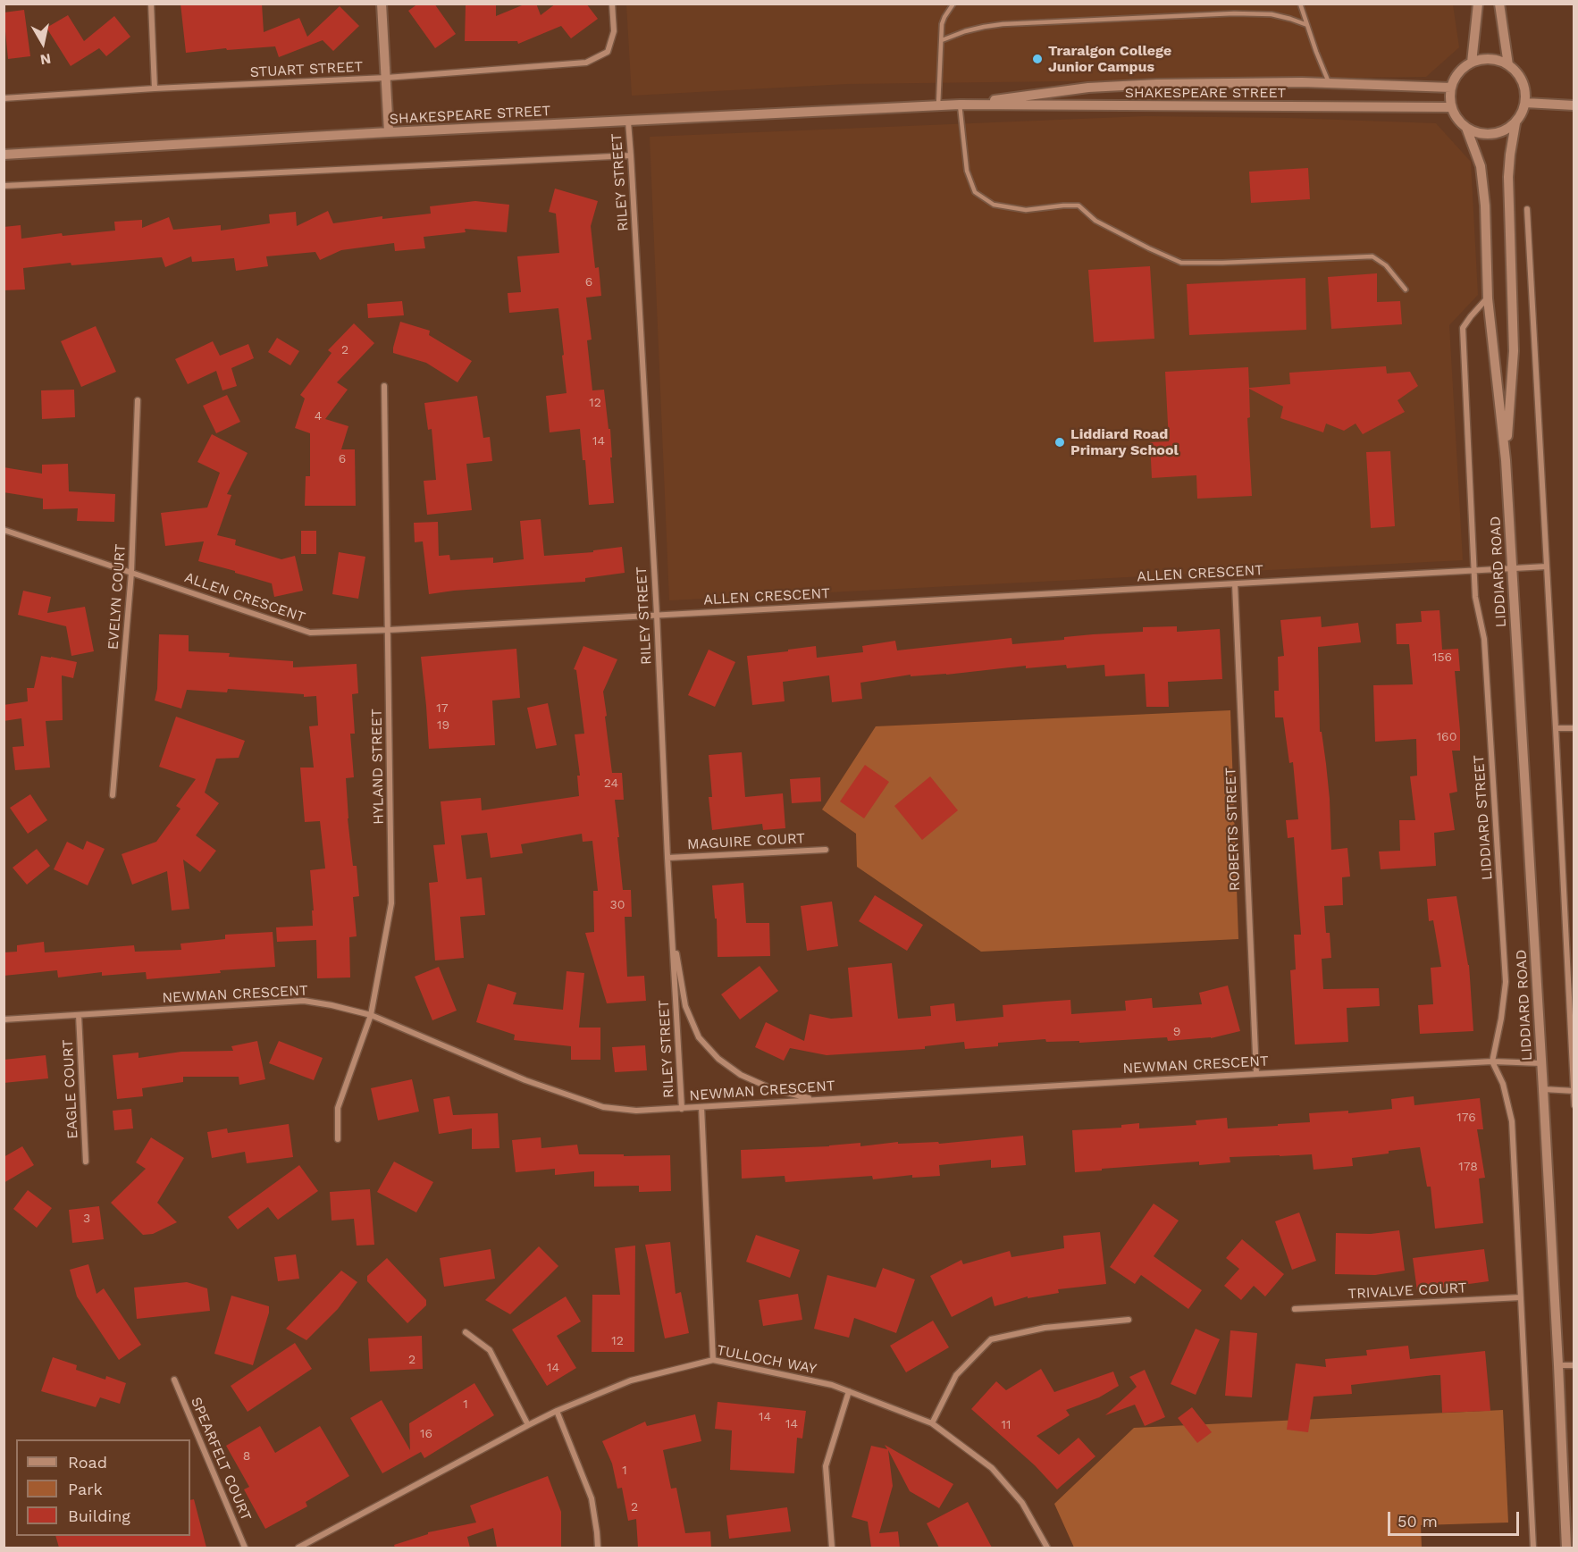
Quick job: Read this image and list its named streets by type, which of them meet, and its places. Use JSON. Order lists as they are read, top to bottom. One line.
{"streets":{"street":["STUART STREET","SHAKESPEARE STREET","RILEY STREET","LIDDIARD ROAD","ALLEN CRESCENT","EVELYN COURT","HYLAND STREET","LIDDIARD STREET","ROBERTS STREET","MAGUIRE COURT","NEWMAN CRESCENT","EAGLE COURT","TRIVALVE COURT","TULLOCH WAY","SPEARFELT COURT"]},"crossings":[["SHAKESPEARE STREET","RILEY STREET"],["SHAKESPEARE STREET","LIDDIARD ROAD"],["RILEY STREET","ALLEN CRESCENT"],["RILEY STREET","MAGUIRE COURT"],["RILEY STREET","NEWMAN CRESCENT"],["LIDDIARD ROAD","ALLEN CRESCENT"],["LIDDIARD ROAD","LIDDIARD STREET"],["LIDDIARD ROAD","NEWMAN CRESCENT"],["ALLEN CRESCENT","EVELYN COURT"],["ALLEN CRESCENT","HYLAND STREET"],["ALLEN CRESCENT","LIDDIARD STREET"],["ALLEN CRESCENT","ROBERTS STREET"],["HYLAND STREET","NEWMAN CRESCENT"],["LIDDIARD STREET","NEWMAN CRESCENT"],["ROBERTS STREET","NEWMAN CRESCENT"],["NEWMAN CRESCENT","EAGLE COURT"]],"places":["Traralgon College Junior Campus","Liddiard Road Primary School"],"house_numbers":["6","2","12","4","14","6","156","17","19","160","24","30","9","176","178","3","12","2","14","1","14","14","11","16","8","1","2"],"legend":["Road","Park","Building"],"scale_bar":"50 m","north":"bottom"}
